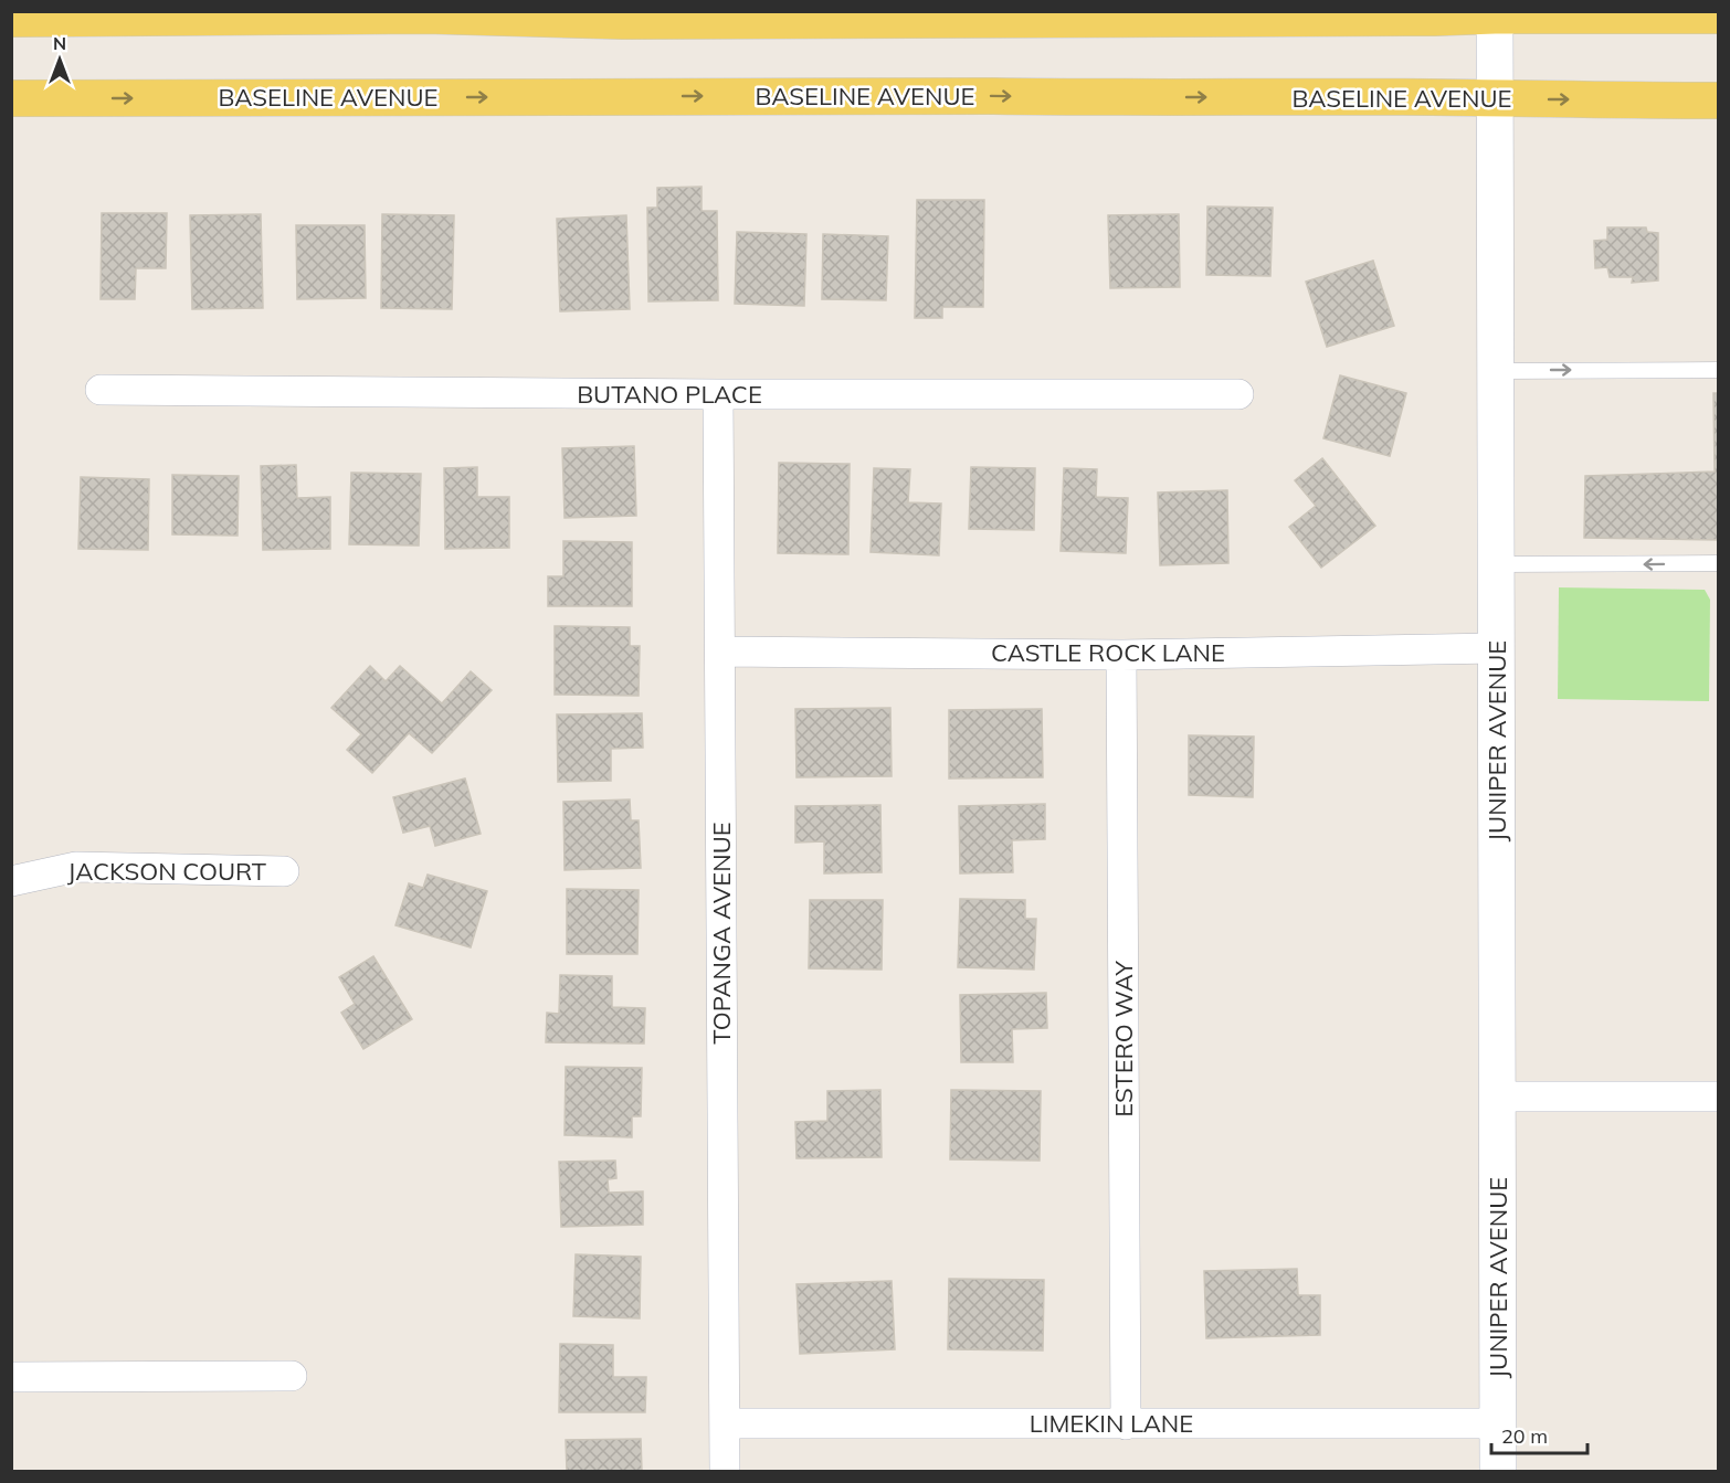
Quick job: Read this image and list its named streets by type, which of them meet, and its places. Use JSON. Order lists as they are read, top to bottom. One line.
{"streets":{"main road":["BASELINE AVENUE"],"street":["BUTANO PLACE","CASTLE ROCK LANE","JUNIPER AVENUE","JACKSON COURT","TOPANGA AVENUE","ESTERO WAY","LIMEKIN LANE"]},"crossings":[["BASELINE AVENUE","JUNIPER AVENUE"],["BUTANO PLACE","TOPANGA AVENUE"],["CASTLE ROCK LANE","JUNIPER AVENUE"],["CASTLE ROCK LANE","TOPANGA AVENUE"],["CASTLE ROCK LANE","ESTERO WAY"],["JUNIPER AVENUE","LIMEKIN LANE"],["TOPANGA AVENUE","LIMEKIN LANE"],["ESTERO WAY","LIMEKIN LANE"]],"scale_bar":"20 m","north":"top"}
